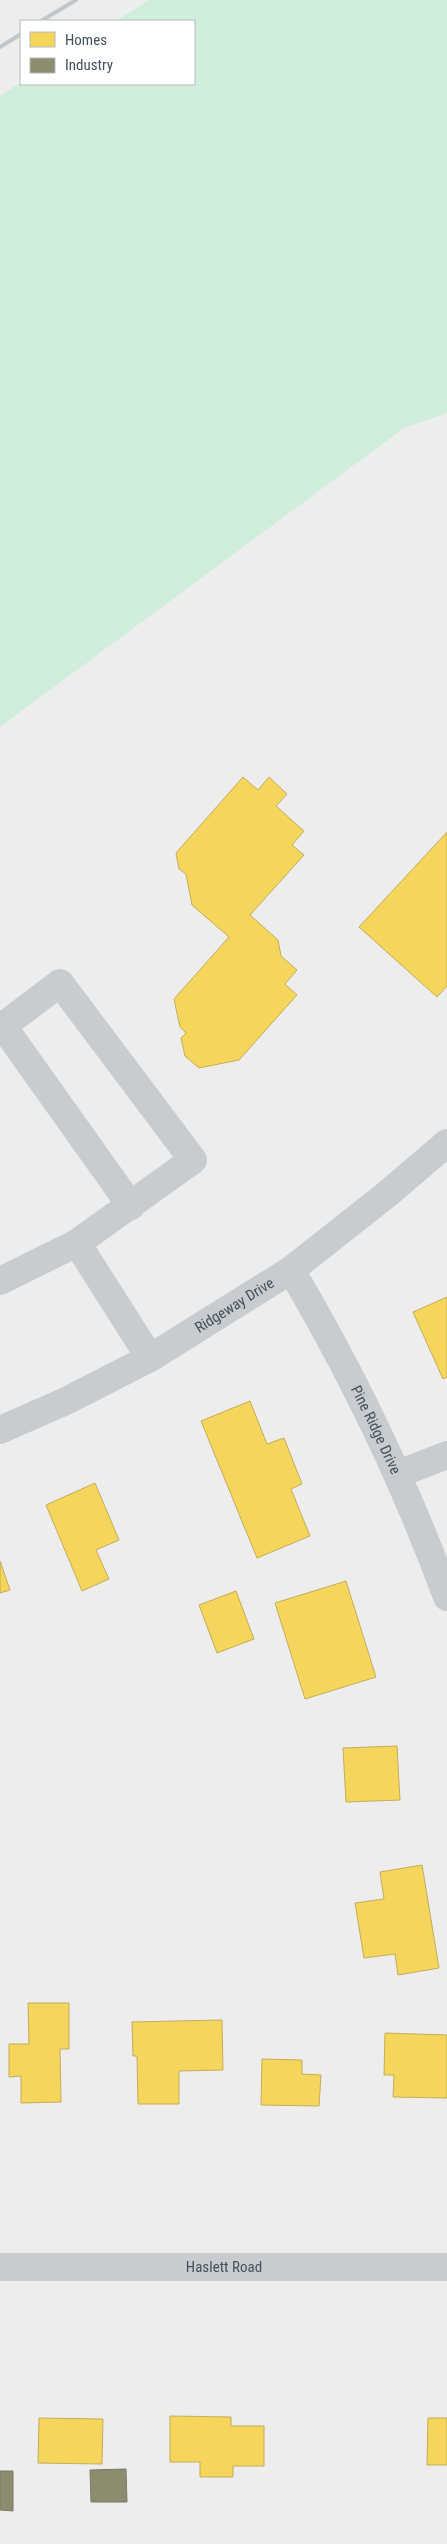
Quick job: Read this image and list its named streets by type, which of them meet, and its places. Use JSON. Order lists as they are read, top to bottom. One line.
{"streets":{"street":["Ridgeway Drive","Pine Ridge Drive","Haslett Road"]},"crossings":[["Ridgeway Drive","Pine Ridge Drive"]],"legend":["Homes","Industry"]}
